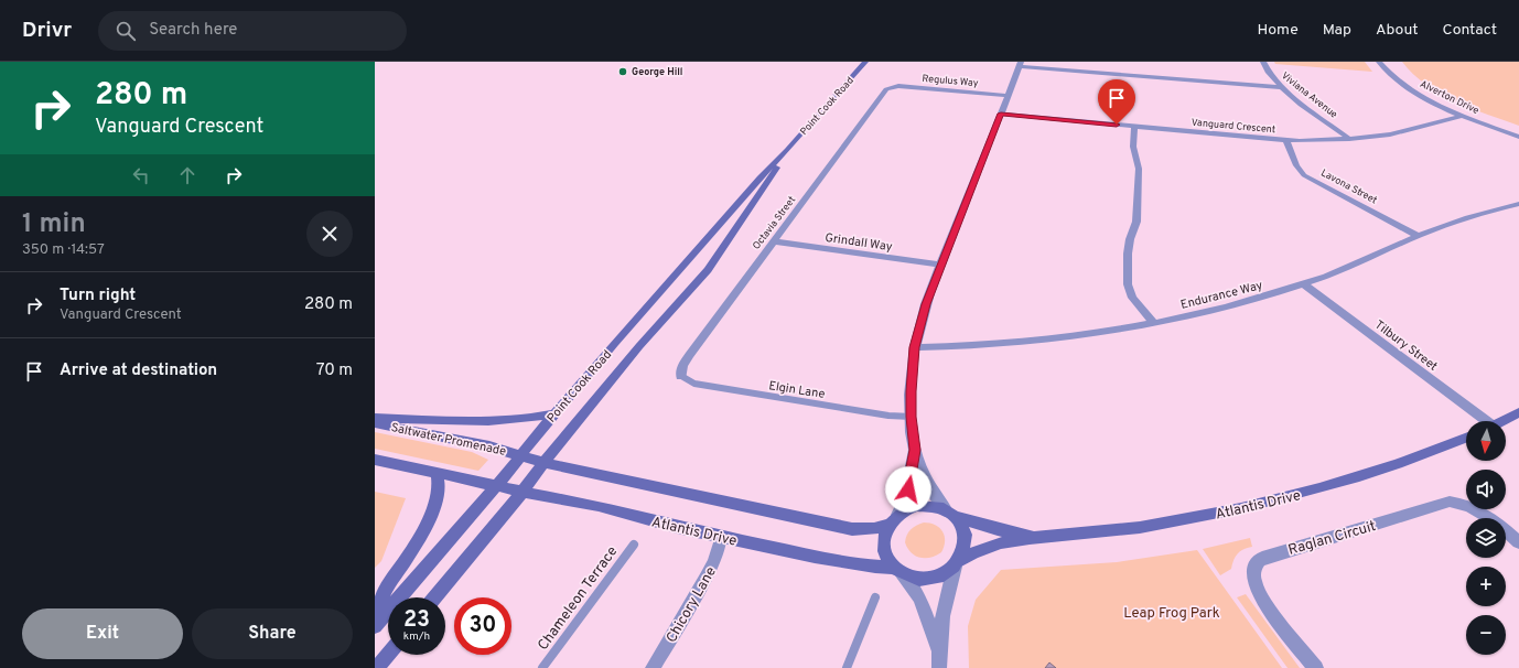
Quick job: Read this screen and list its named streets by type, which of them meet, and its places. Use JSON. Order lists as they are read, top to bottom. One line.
{"streets":{"main road":["Point Cook Road","Saltwater Promenade","Atlantis Drive"],"street":["Regulus Way","Viviana Avenue","Alverton Drive","Vanguard Crescent","Lavona Street","Octavia Street","Grindall Way","Endurance Way","Tilbury Street","Raglan Circuit","Chicory Lane"],"lane":["Elgin Lane","Chameleon Terrace"]},"crossings":[["Regulus Way","Octavia Street"],["Viviana Avenue","Vanguard Crescent"],["Alverton Drive","Vanguard Crescent"],["Point Cook Road","Saltwater Promenade"],["Point Cook Road","Atlantis Drive"],["Vanguard Crescent","Lavona Street"],["Lavona Street","Endurance Way"],["Octavia Street","Grindall Way"],["Octavia Street","Elgin Lane"],["Endurance Way","Tilbury Street"],["Atlantis Drive","Chicory Lane"]],"parks":["Leap Frog Park"],"places":["George Hill"],"north":"bottom","page":{"header":"Drivr","search":"Search here","nav":["Home","Map","About","Contact"],"turn":["280 m","Vanguard Crescent"],"heading":["1 min","350 m · 14:57"],"list":[{"name":"Turn right","note":"Vanguard Crescent","value":"280 m"},{"name":"Arrive at destination","value":"70 m"}],"map_buttons":["+","−"],"speed":"23 km/h","limit":"30","buttons":["Exit","Share"]}}
